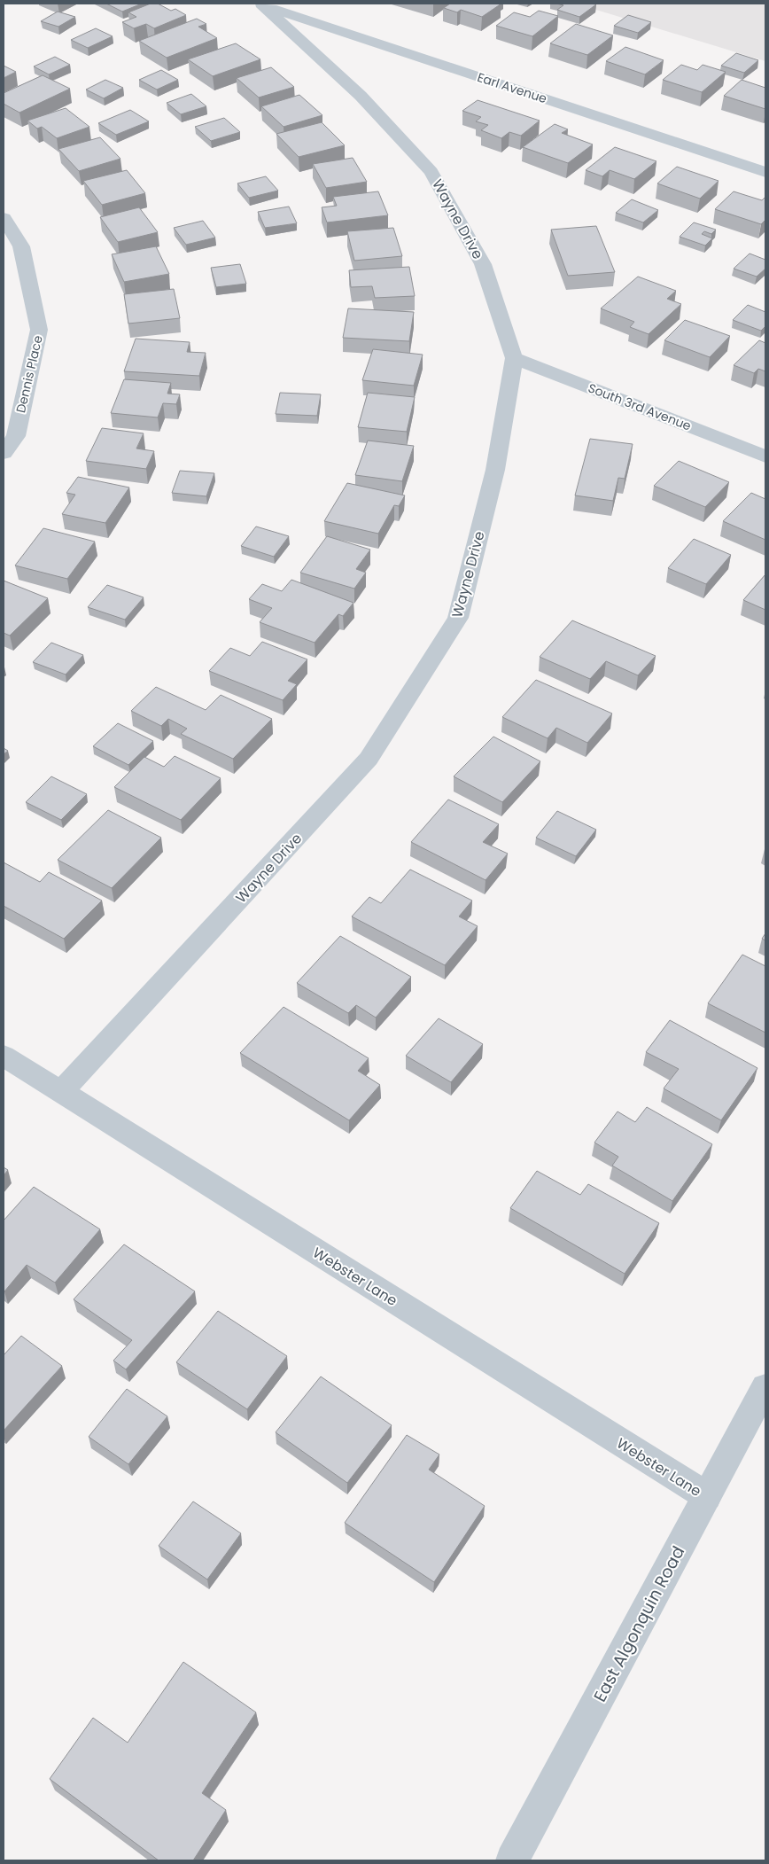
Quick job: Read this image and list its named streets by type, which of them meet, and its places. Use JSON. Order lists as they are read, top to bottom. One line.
{"streets":{"street":["Earl Avenue","Wayne Drive","Dennis Place","South 3rd Avenue","Webster Lane","East Algonquin Road"]},"crossings":[["Earl Avenue","Wayne Drive"],["Wayne Drive","South 3rd Avenue"],["Wayne Drive","Webster Lane"],["Webster Lane","East Algonquin Road"]]}
